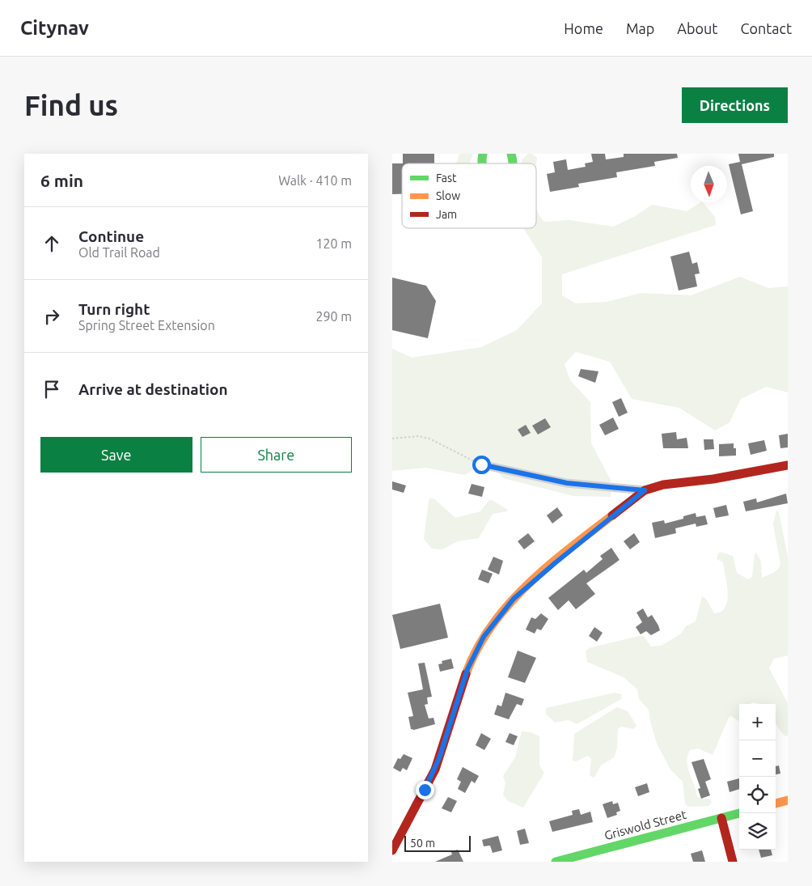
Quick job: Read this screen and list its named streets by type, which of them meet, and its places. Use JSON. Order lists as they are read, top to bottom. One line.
{"streets":{"street":["Griswold Street"]},"legend":["Fast","Slow","Jam"],"scale_bar":"50 m","north":"bottom","page":{"header":"Citynav","nav":["Home","Map","About","Contact"],"buttons":["Directions",["Save","Share"]],"title":"Find us","heading":["6 min","Walk · 410 m"],"list":[["Continue","Old Trail Road","120 m"],["Turn right","Spring Street Extension","290 m"],"Arrive at destination"],"map_buttons":["+","−"],"scale":"50 m"}}
